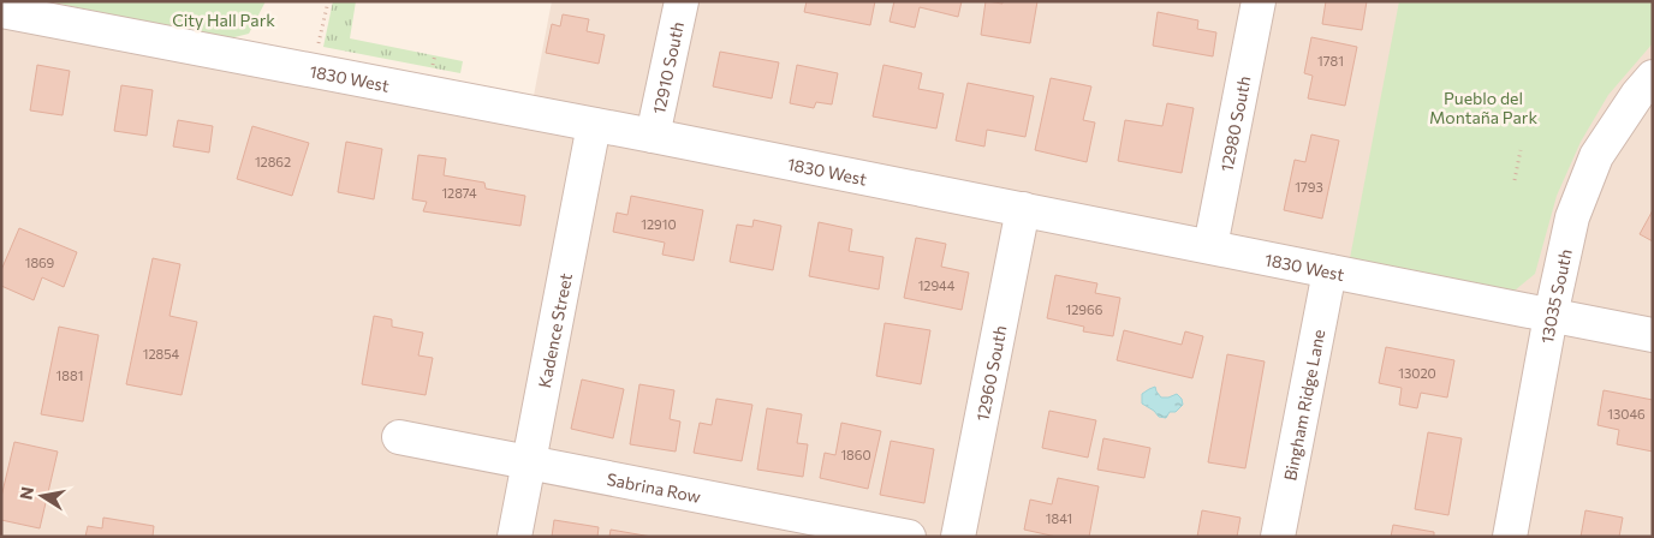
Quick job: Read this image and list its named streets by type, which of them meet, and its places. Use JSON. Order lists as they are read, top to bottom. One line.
{"streets":{"street":["12910 South","1830 West","12980 South","13035 South","Kadence Street","12960 South","Bingham Ridge Lane","Sabrina Row"]},"crossings":[["12910 South","1830 West"],["1830 West","12980 South"],["1830 West","13035 South"],["1830 West","Kadence Street"],["1830 West","12960 South"],["1830 West","Bingham Ridge Lane"],["Kadence Street","Sabrina Row"]],"parks":["City Hall Park","Pueblo del Montaña Park"],"house_numbers":["1781","12862","1793","12874","12910","1869","12944","12966","12854","13020","1881","13046","1860","1841"],"north":"left"}
